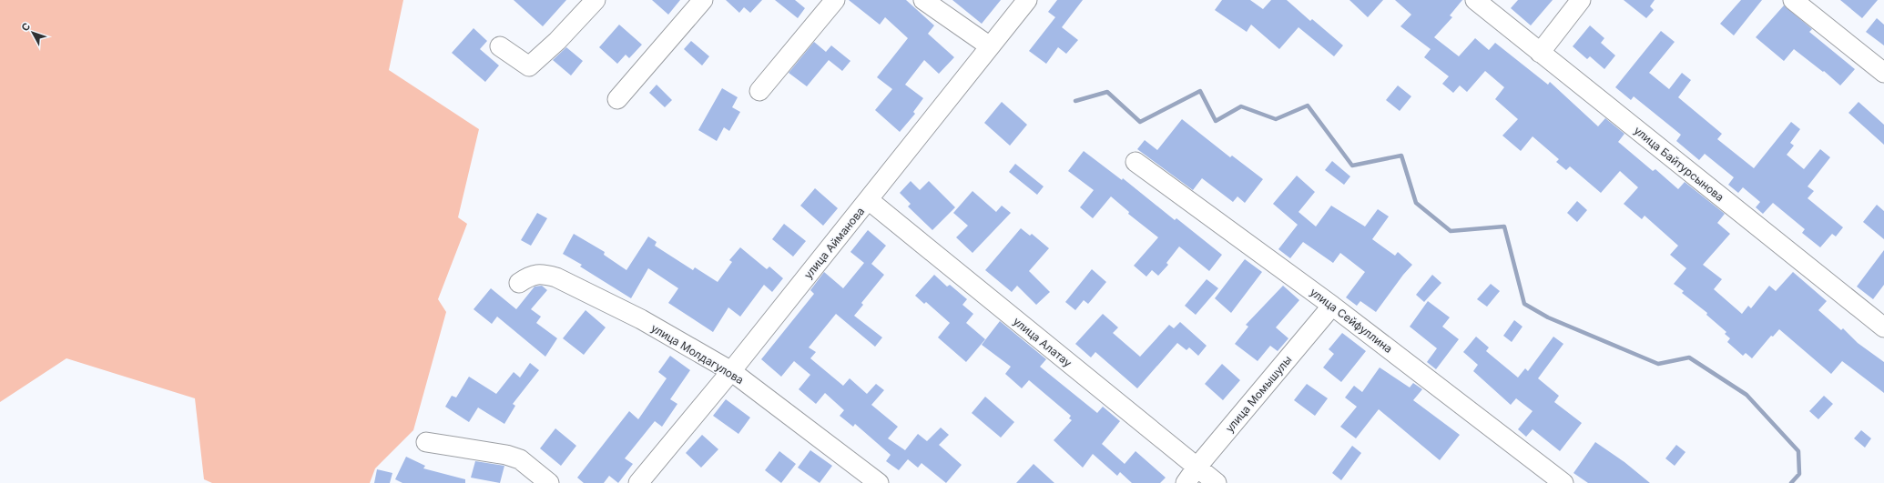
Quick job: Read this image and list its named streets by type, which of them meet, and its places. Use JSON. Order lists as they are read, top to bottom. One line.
{"streets":{"street":["улица Байтурсынова","улица Айманова","улица Сейфуллина","улица Алатау","улица Молдагулова","улица Момышулы"]},"crossings":[["улица Айманова","улица Алатау"],["улица Айманова","улица Молдагулова"],["улица Сейфуллина","улица Момышулы"],["улица Алатау","улица Момышулы"]],"north":"top left"}
